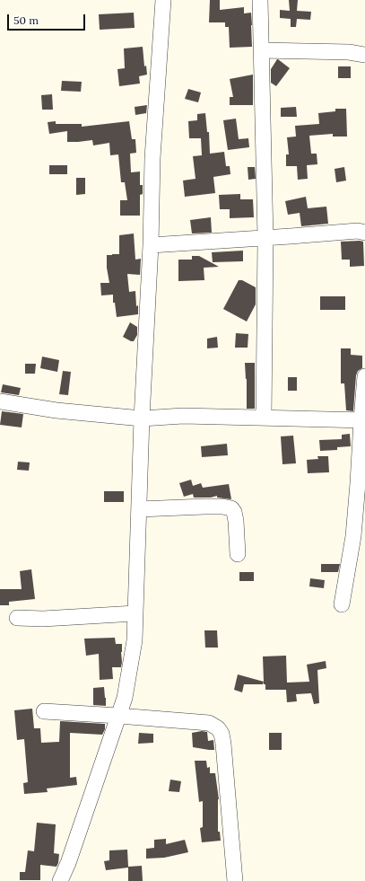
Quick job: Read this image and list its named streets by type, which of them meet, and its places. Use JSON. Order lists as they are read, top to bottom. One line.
{"scale_bar":"50 m"}
